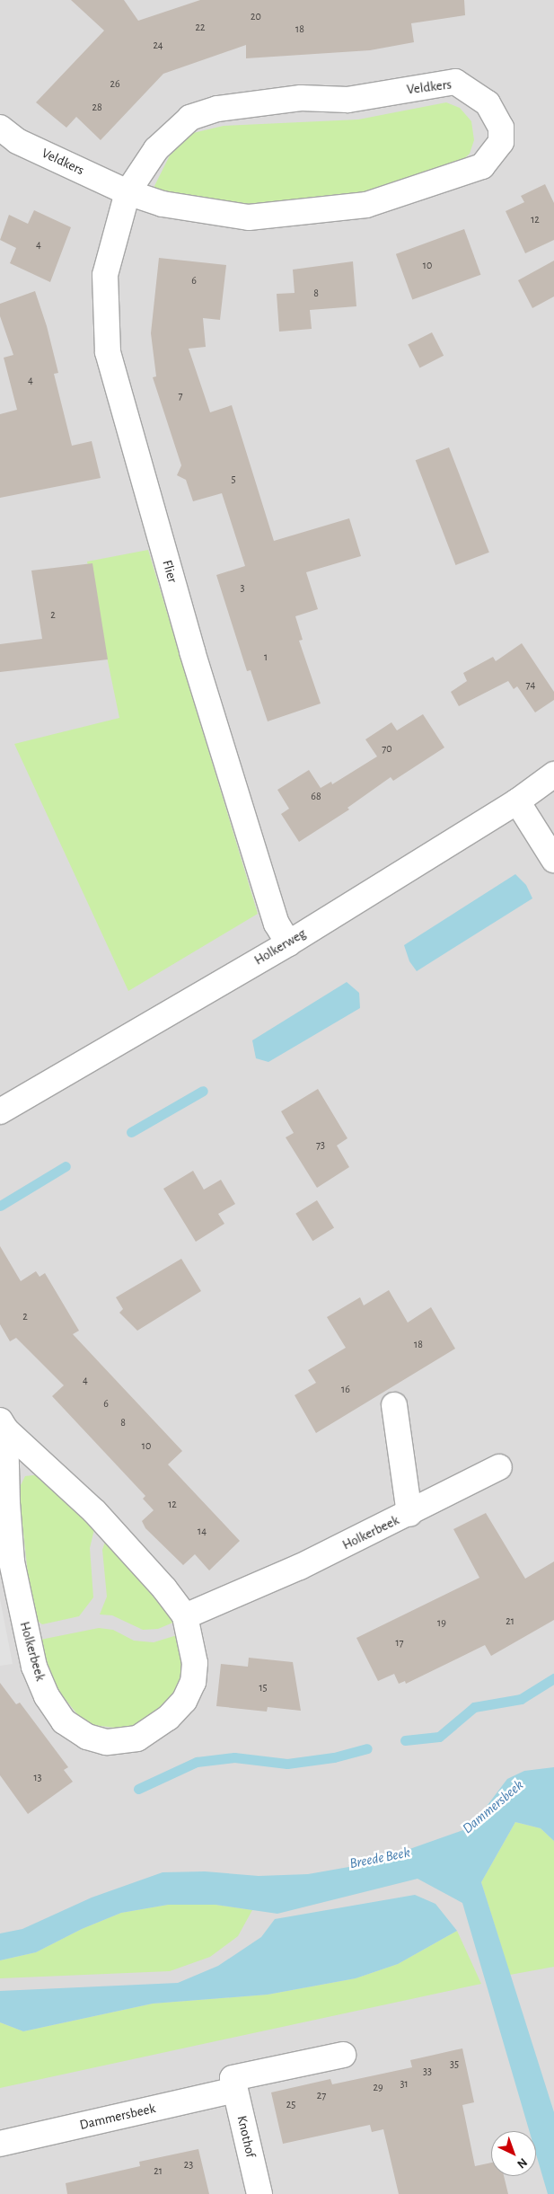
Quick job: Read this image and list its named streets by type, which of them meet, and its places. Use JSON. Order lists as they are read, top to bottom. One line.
{"streets":{"street":["Veldkers","Flier","Holkerweg","Holkerbeek","Dammersbeek","Knothof"]},"crossings":[["Veldkers","Flier"],["Flier","Holkerweg"],["Dammersbeek","Knothof"]],"water":["Dammersbeek","Breede Beek"],"house_numbers":["20","22","18","24","26","28","12","4","10","6","8","4","7","5","3","2","1","74","70","68","73","2","18","4","16","6","8","10","12","14","21","19","17","15","13","35","33","31","29","27","25","23","21"],"north":"bottom right"}
